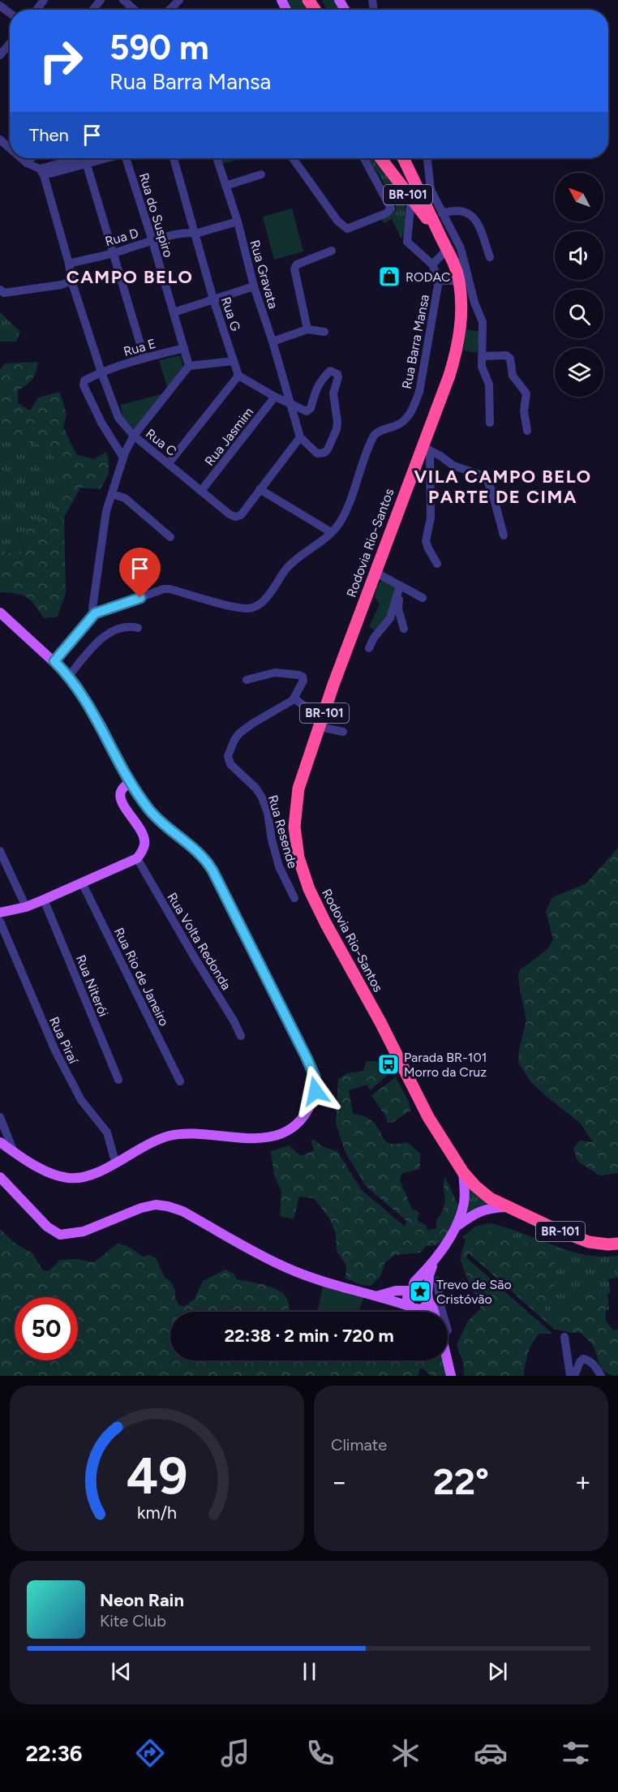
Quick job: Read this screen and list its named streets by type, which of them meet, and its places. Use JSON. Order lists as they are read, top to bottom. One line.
{"streets":{"highway":["BR-101","Rodovia Rio-Santos"],"street":["Rua do Suspiro","Rua D","Rua Gravata","Rua G","Rua Barra Mansa","Rua E","Rua Jasmim","Rua C","Rua Resende","Rua Volta Redonda","Rua Rio de Janeiro","Rua Niterói","Rua Piraí"]},"crossings":[["Rua do Suspiro","Rua D"],["Rua do Suspiro","Rua E"],["Rua D","Rua Gravata"],["Rua D","Rua G"],["Rua Barra Mansa","Rodovia Rio-Santos"],["Rua E","Rua C"],["Rua Jasmim","Rua C"]],"districts":["CAMPO BELO","VILA CAMPO BELO PARTE DE CIMA"],"places":{"shop":["RODAC"],"bus stop":["Parada BR-101 Morro da Cruz"],"place":["Trevo de São Cristóvão"]},"north":"top left","page":{"turn":["590 m","Rua Barra Mansa"],"then":"Then","limit":"50","trip":"22:38 · 2 min · 720 m","tile":"Climate","heat":["−","22°","+"],"song":["Neon Rain","Kite Club"],"tabs":"22:36","gauge":["49","km/h"]}}
